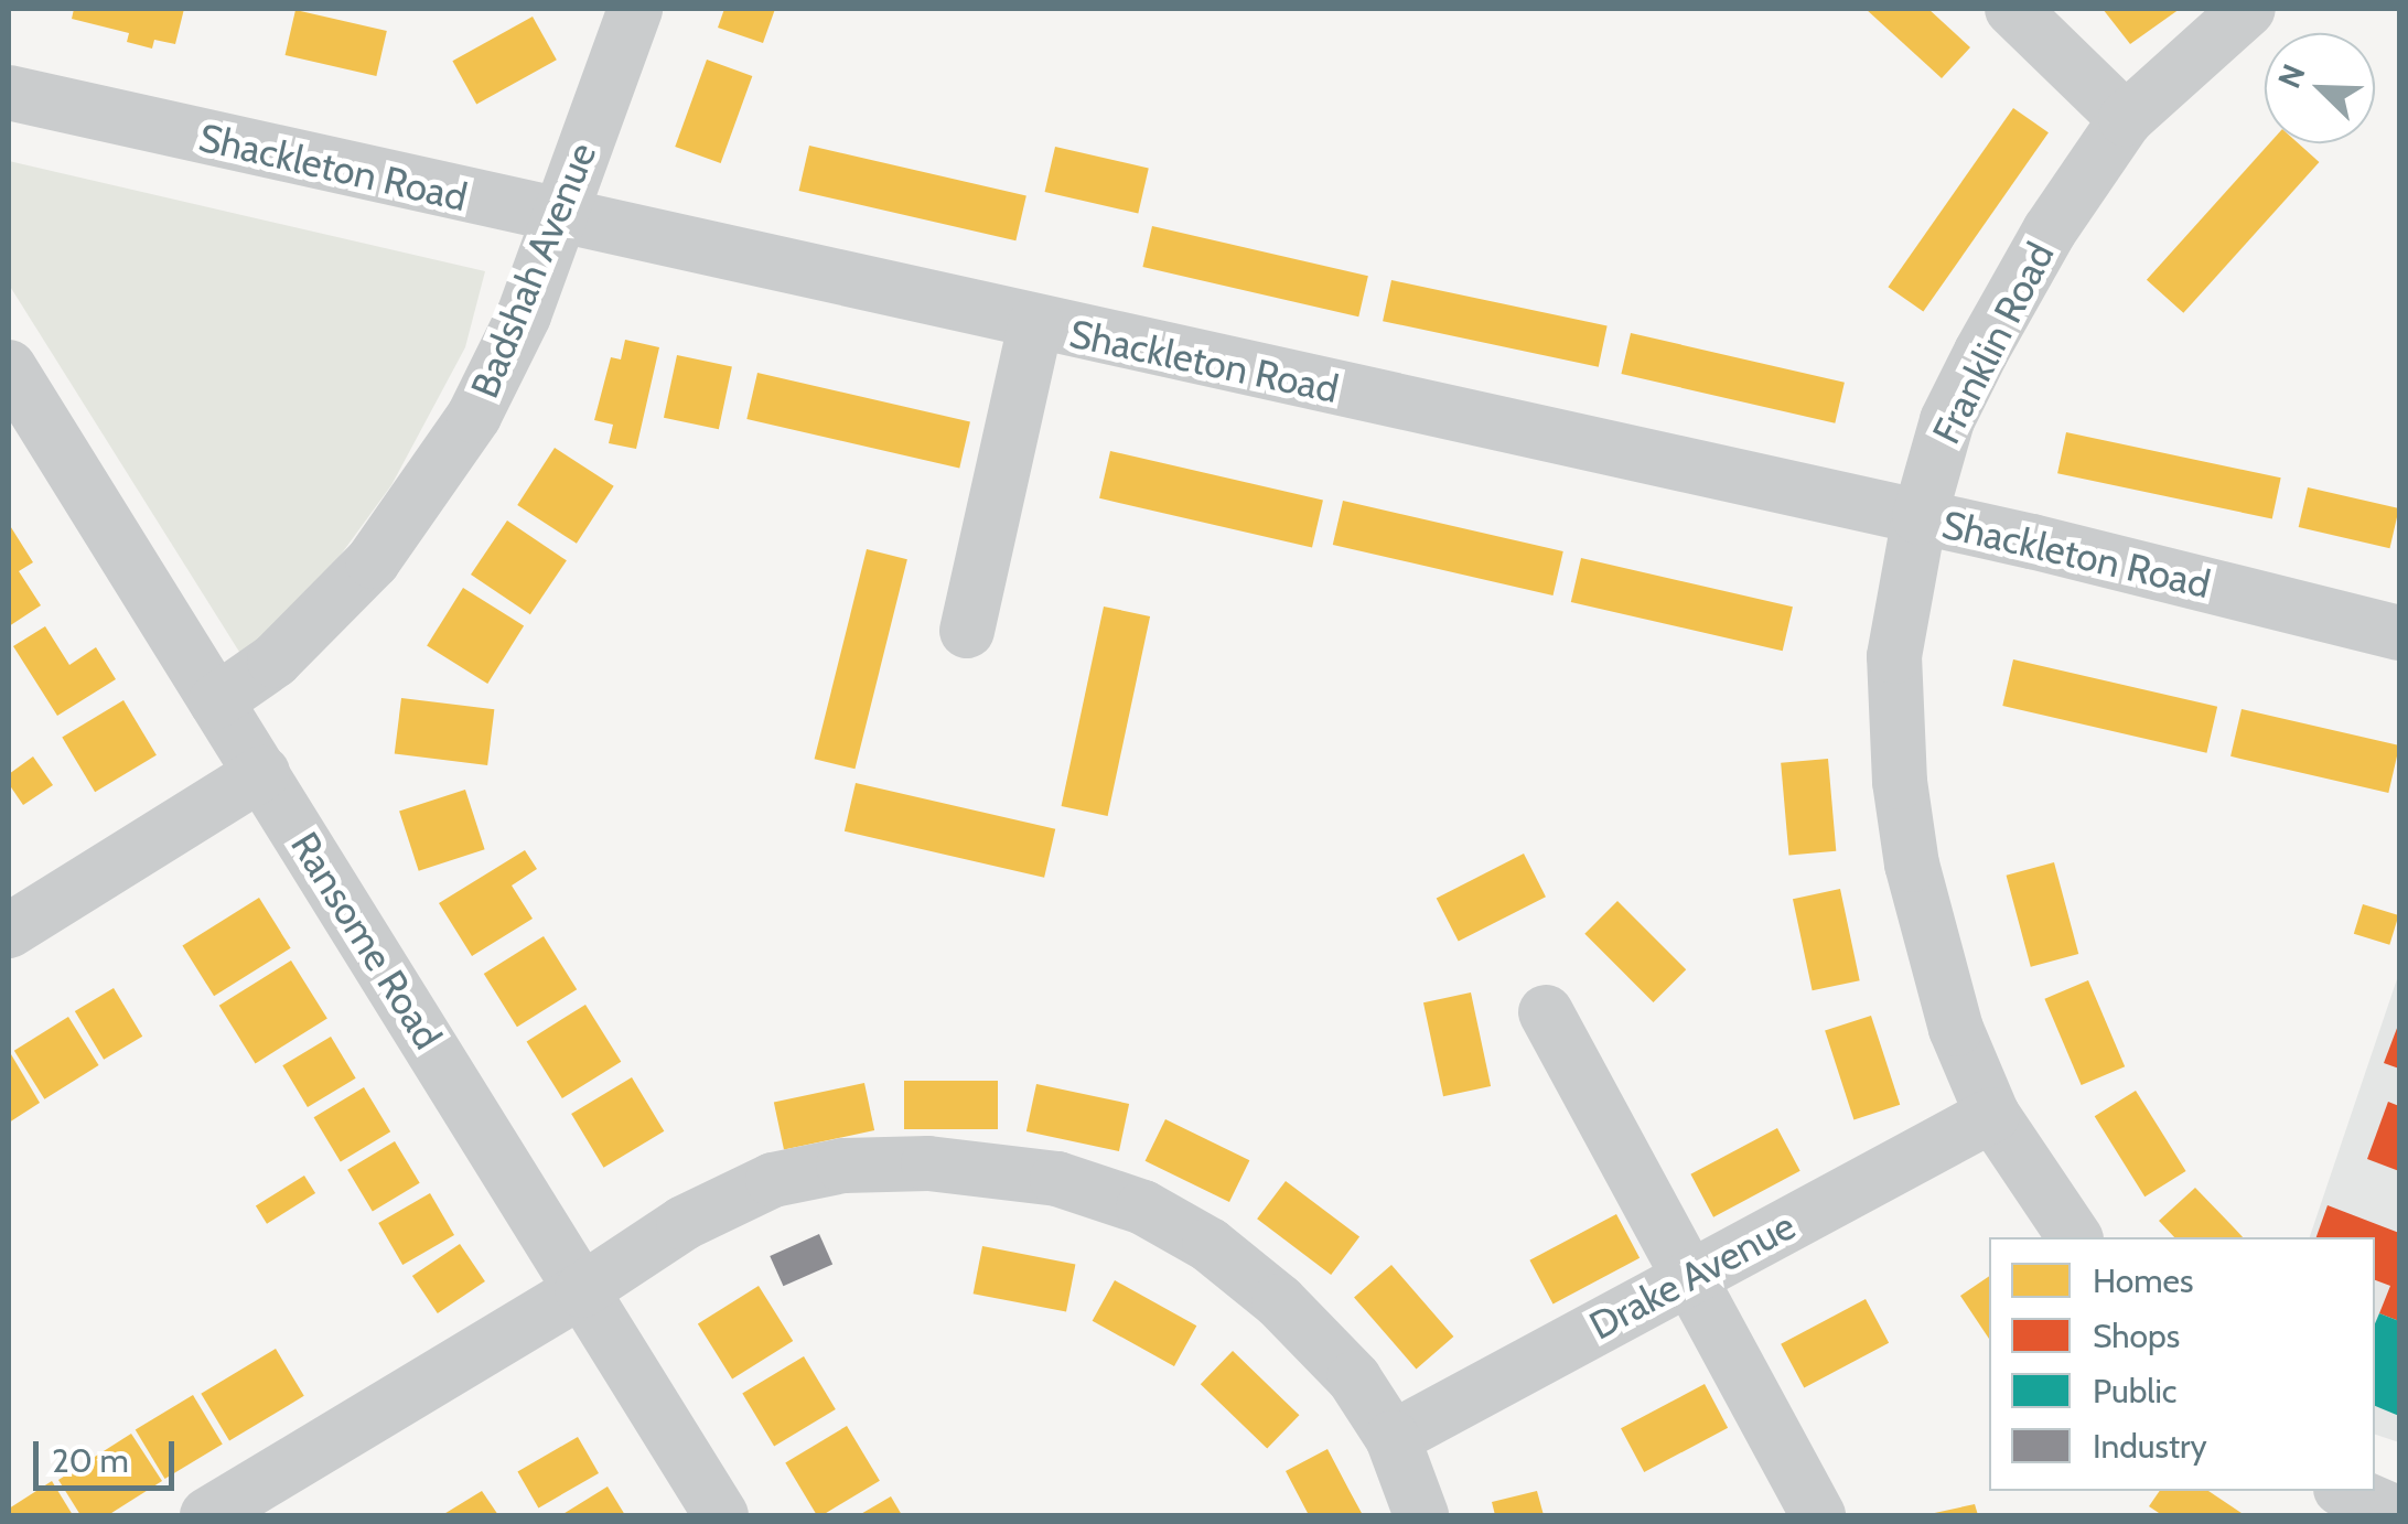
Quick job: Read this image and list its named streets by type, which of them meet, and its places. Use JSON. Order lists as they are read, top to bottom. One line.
{"streets":{"street":["Shackleton Road","Badshah Avenue","Franklin Road","Ransome Road","Drake Avenue"]},"crossings":[["Shackleton Road","Badshah Avenue"],["Shackleton Road","Franklin Road"],["Badshah Avenue","Ransome Road"],["Franklin Road","Drake Avenue"]],"legend":["Homes","Shops","Public","Industry"],"scale_bar":"20 m","north":"top left"}
